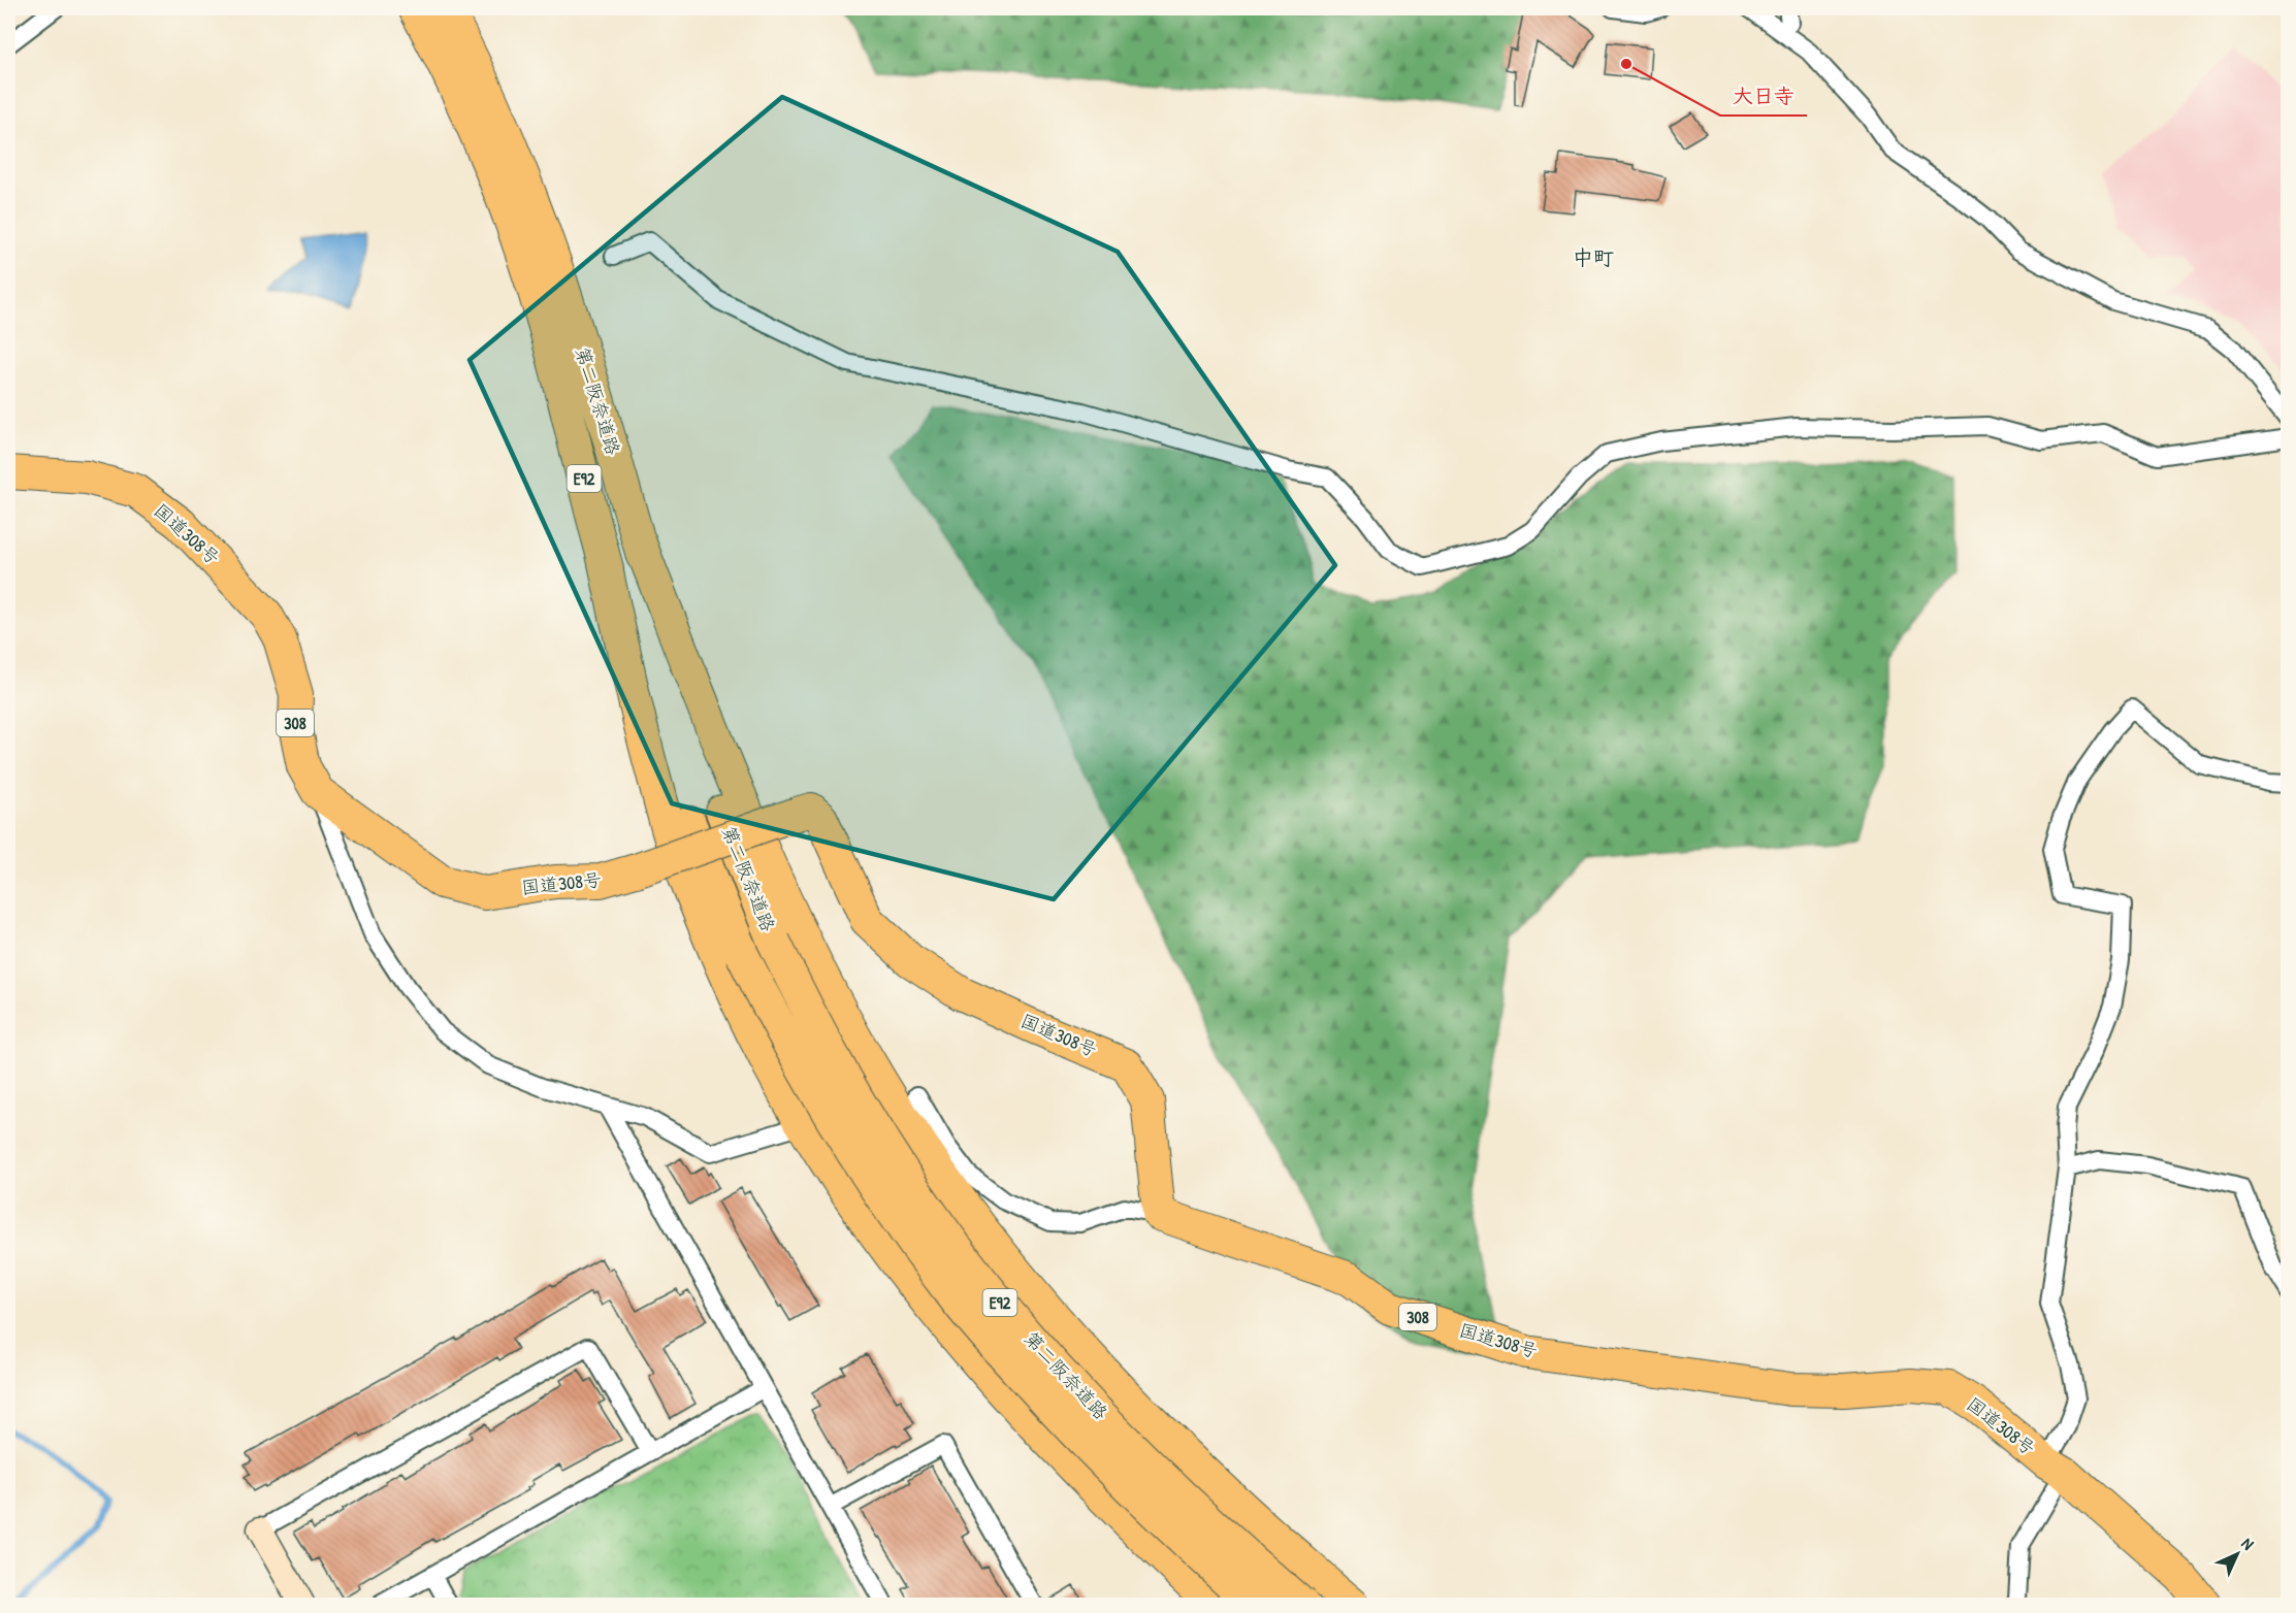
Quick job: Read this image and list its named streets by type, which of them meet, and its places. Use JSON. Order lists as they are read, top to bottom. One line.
{"streets":{"highway":["第二阪奈道路","E92","国道308号","308"]},"districts":["中町"],"places":["大日寺"],"north":"top right"}
